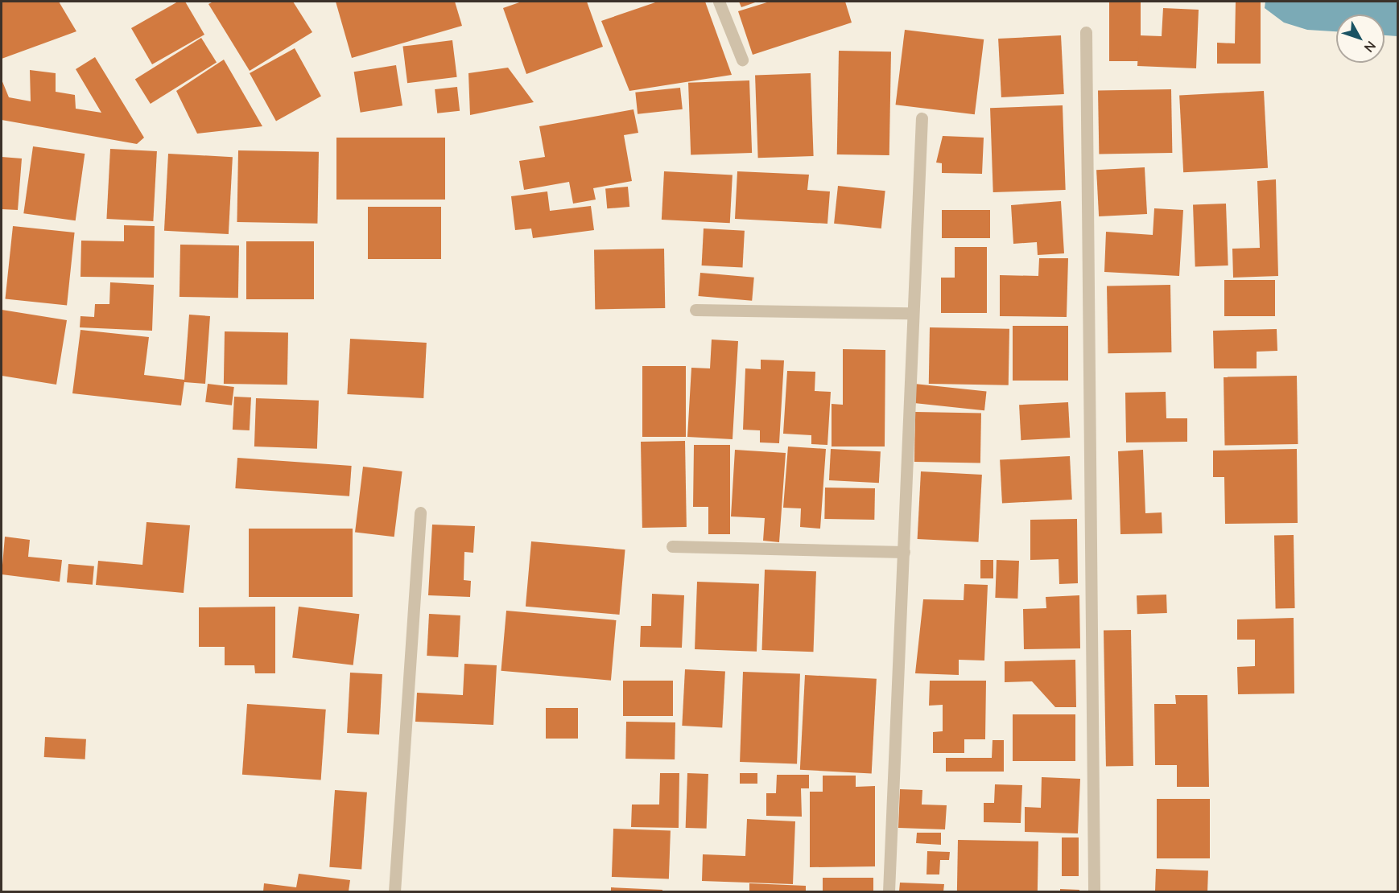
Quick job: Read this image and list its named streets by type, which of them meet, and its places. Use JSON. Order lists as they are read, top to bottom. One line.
{"north":"bottom right"}
